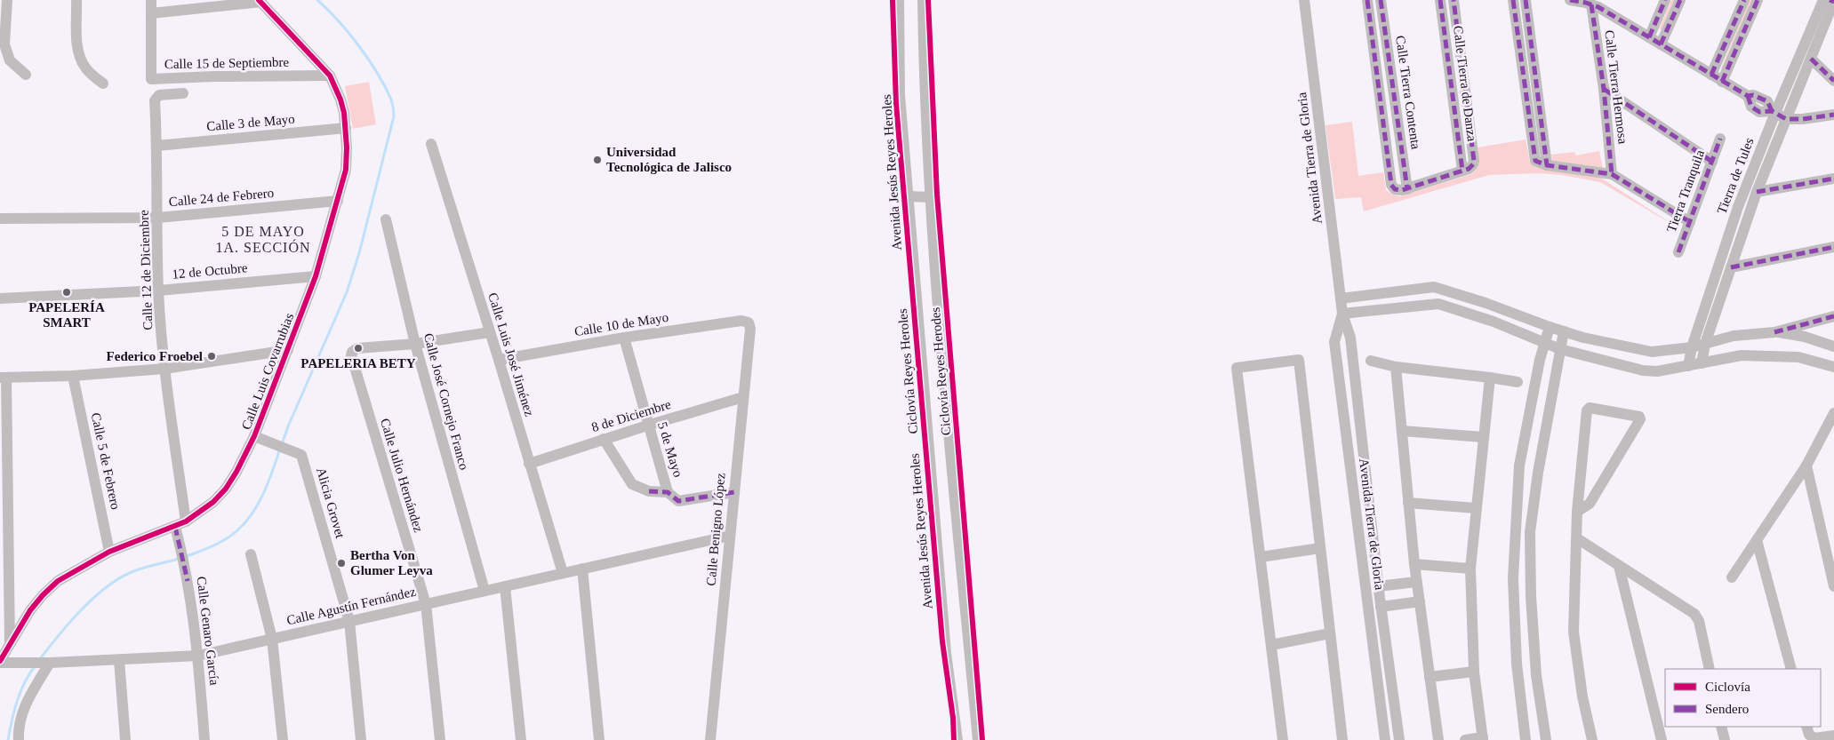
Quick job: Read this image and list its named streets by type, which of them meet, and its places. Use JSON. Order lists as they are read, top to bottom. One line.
{"streets":{"street":["Calle 15 de Septiembre","Calle Tierra de Danza","Calle Tierra Hermosa","Calle Tierra Contenta","Calle 3 de Mayo","Avenida Tierra de Gloria","Avenida Jesús Reyes Heroles","Tierra de Tules","Tierra Tranquila","Calle 24 de Febrero","Calle 12 de Diciembre","12 de Octubre","Calle 10 de Mayo","Calle Luis José Jiménez","Calle Luis Covarrubias","Calle José Cornejo Franco","8 de Diciembre","5 de Mayo","Calle 5 de Febrero","Calle Julio Hernández","Alicia Grovet","Calle Benigno López","Calle Agustín Fernández","Calle Genaro García"],"cycle path":["Ciclovía Reyes Heroles","Ciclovía Reyes Herodes"]},"crossings":[["Calle 15 de Septiembre","Calle Luis Covarrubias"],["Calle 3 de Mayo","Calle 12 de Diciembre"],["Calle 3 de Mayo","Calle Luis Covarrubias"],["Calle 24 de Febrero","Calle 12 de Diciembre"],["Calle 24 de Febrero","Calle Luis Covarrubias"],["Calle 12 de Diciembre","12 de Octubre"],["Calle 12 de Diciembre","Calle Luis Covarrubias"],["Calle 12 de Diciembre","Calle Genaro García"],["12 de Octubre","Calle Luis Covarrubias"],["Calle 10 de Mayo","Calle Luis José Jiménez"],["Calle 10 de Mayo","5 de Mayo"],["Calle 10 de Mayo","Calle Benigno López"],["Calle Luis José Jiménez","8 de Diciembre"],["Calle Luis José Jiménez","Calle Agustín Fernández"],["Calle Luis Covarrubias","Calle 5 de Febrero"],["Calle Luis Covarrubias","Alicia Grovet"],["Calle Luis Covarrubias","Calle Agustín Fernández"],["Calle Luis Covarrubias","Calle Genaro García"],["Calle José Cornejo Franco","Calle Julio Hernández"],["Calle José Cornejo Franco","Calle Agustín Fernández"],["8 de Diciembre","5 de Mayo"],["8 de Diciembre","Calle Benigno López"],["Calle Julio Hernández","Calle Agustín Fernández"],["Alicia Grovet","Calle Agustín Fernández"],["Calle Benigno López","Calle Agustín Fernández"],["Calle Agustín Fernández","Calle Genaro García"]],"districts":["5 DE MAYO 1A. SECCIÓN"],"places":["Universidad Tecnológica de Jalisco","PAPELERÍA SMART","PAPELERIA BETY","Federico Froebel","Bertha Von Glumer Leyva"],"legend":["Ciclovía","Sendero"]}
